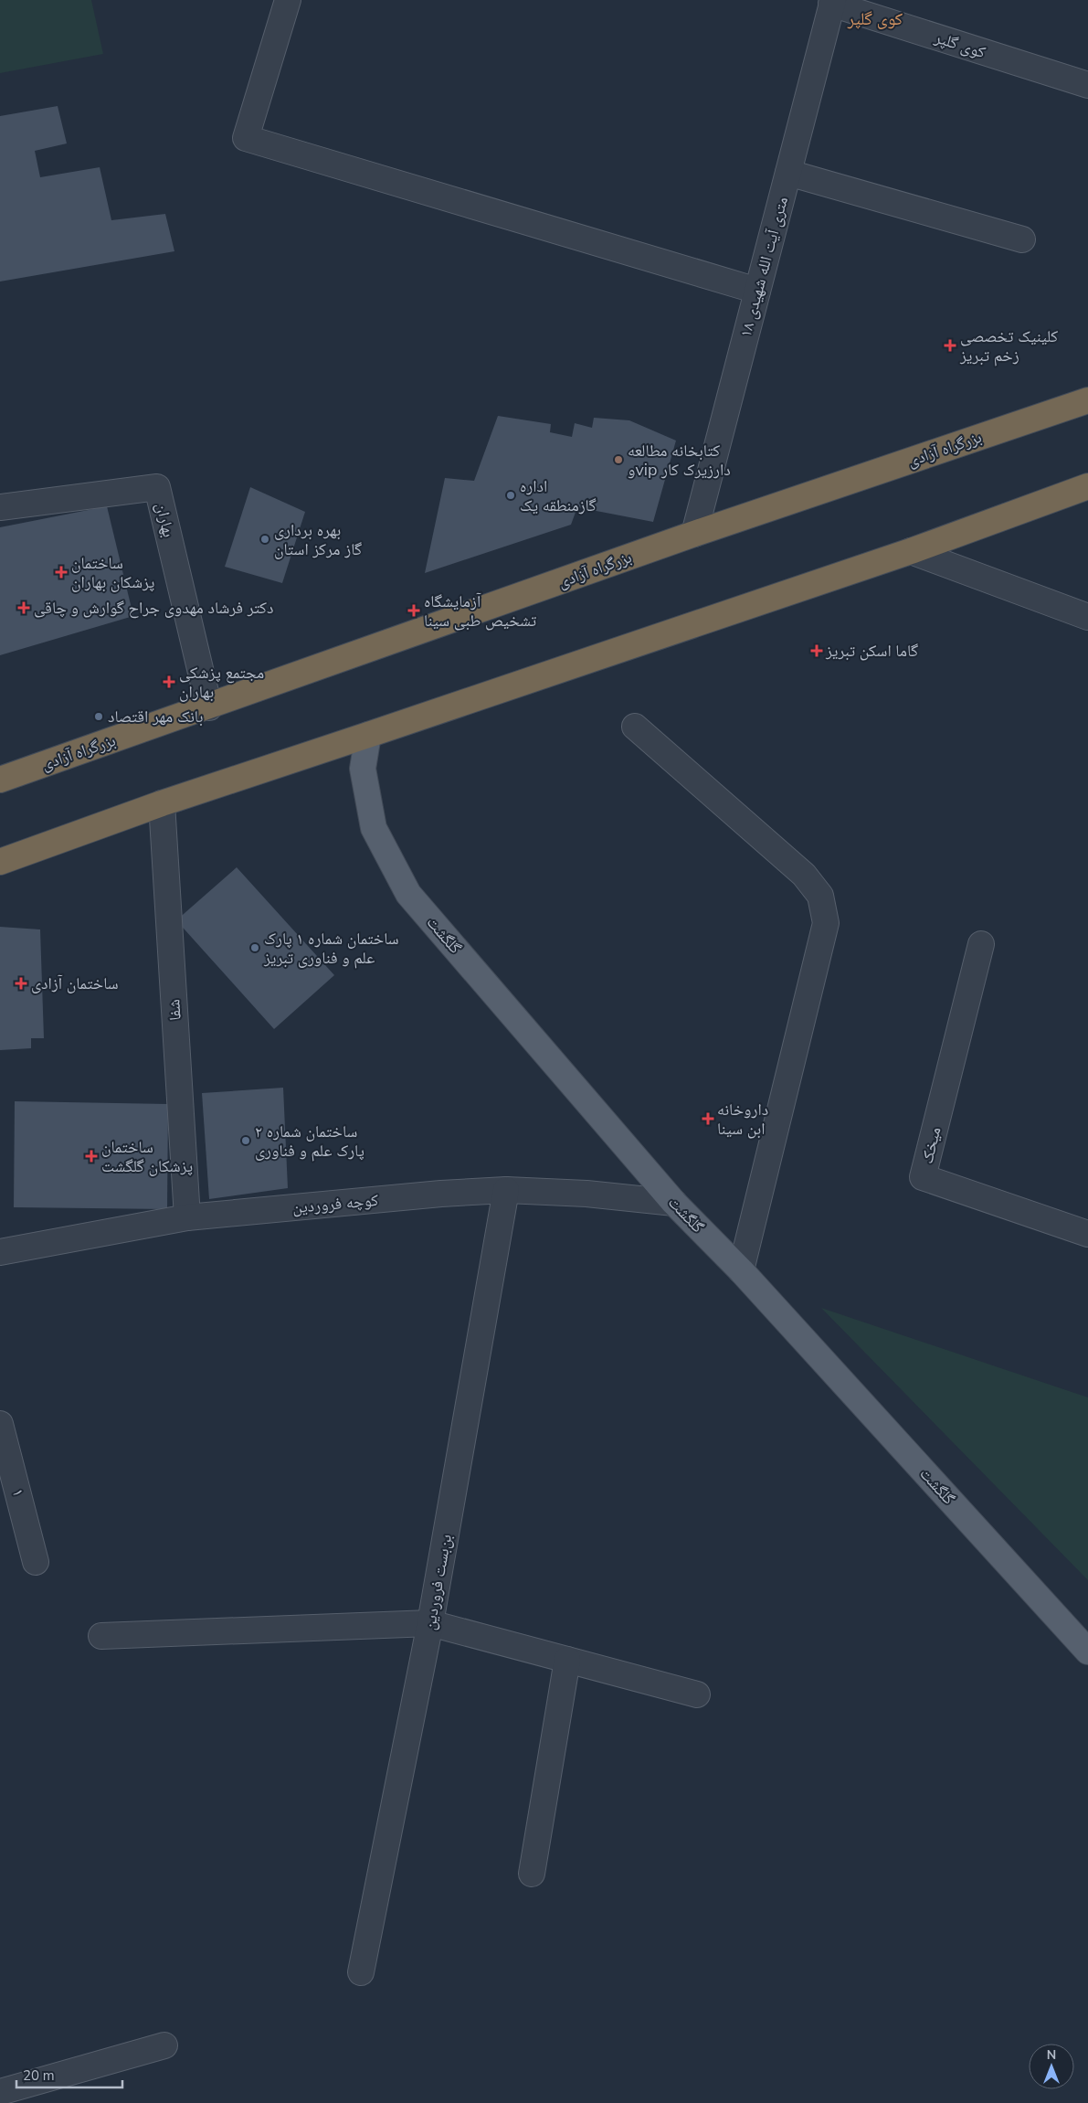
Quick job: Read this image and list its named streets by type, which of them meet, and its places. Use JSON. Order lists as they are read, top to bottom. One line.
{"streets":{"highway":["بزرگراه آزادی"],"main road":["گلگشت"],"street":["کوی گلپر","۱۸ متری آیت الله شهیدی","بهاران","شفا","میخک","کوچه فروردین","۱","بن‌بست فروردین"]},"crossings":[["کوی گلپر","۱۸ متری آیت الله شهیدی"],["۱۸ متری آیت الله شهیدی","بزرگراه آزادی"],["بزرگراه آزادی","بهاران"],["گلگشت","کوچه فروردین"],["شفا","کوچه فروردین"],["کوچه فروردین","بن‌بست فروردین"]],"districts":["کوی گلپر"],"places":{"health":["کلینیک تخصصی زخم تبریز","ساختمان پزشکان بهاران","دکتر فرشاد مهدوی جراح گوارش و چاقی","آزمایشگاه تشخیص طبی سینا","گاما اسکن تبریز","مجتمع پزشکی بهاران","ساختمان آزادی","داروخانه ابن سینا","ساختمان پزشکان گلگشت"],"other":["کتابخانه مطالعه وvip دارزیرک کار","اداره گازمنطقه یک","بهره برداری گاز مرکز استان","بانک مهر اقتصاد","ساختمان شماره ۱ پارک علم و فناوری تبریز","ساختمان شماره ۲ پارک علم و فناوری"]},"scale_bar":"20 m","north":"top"}
